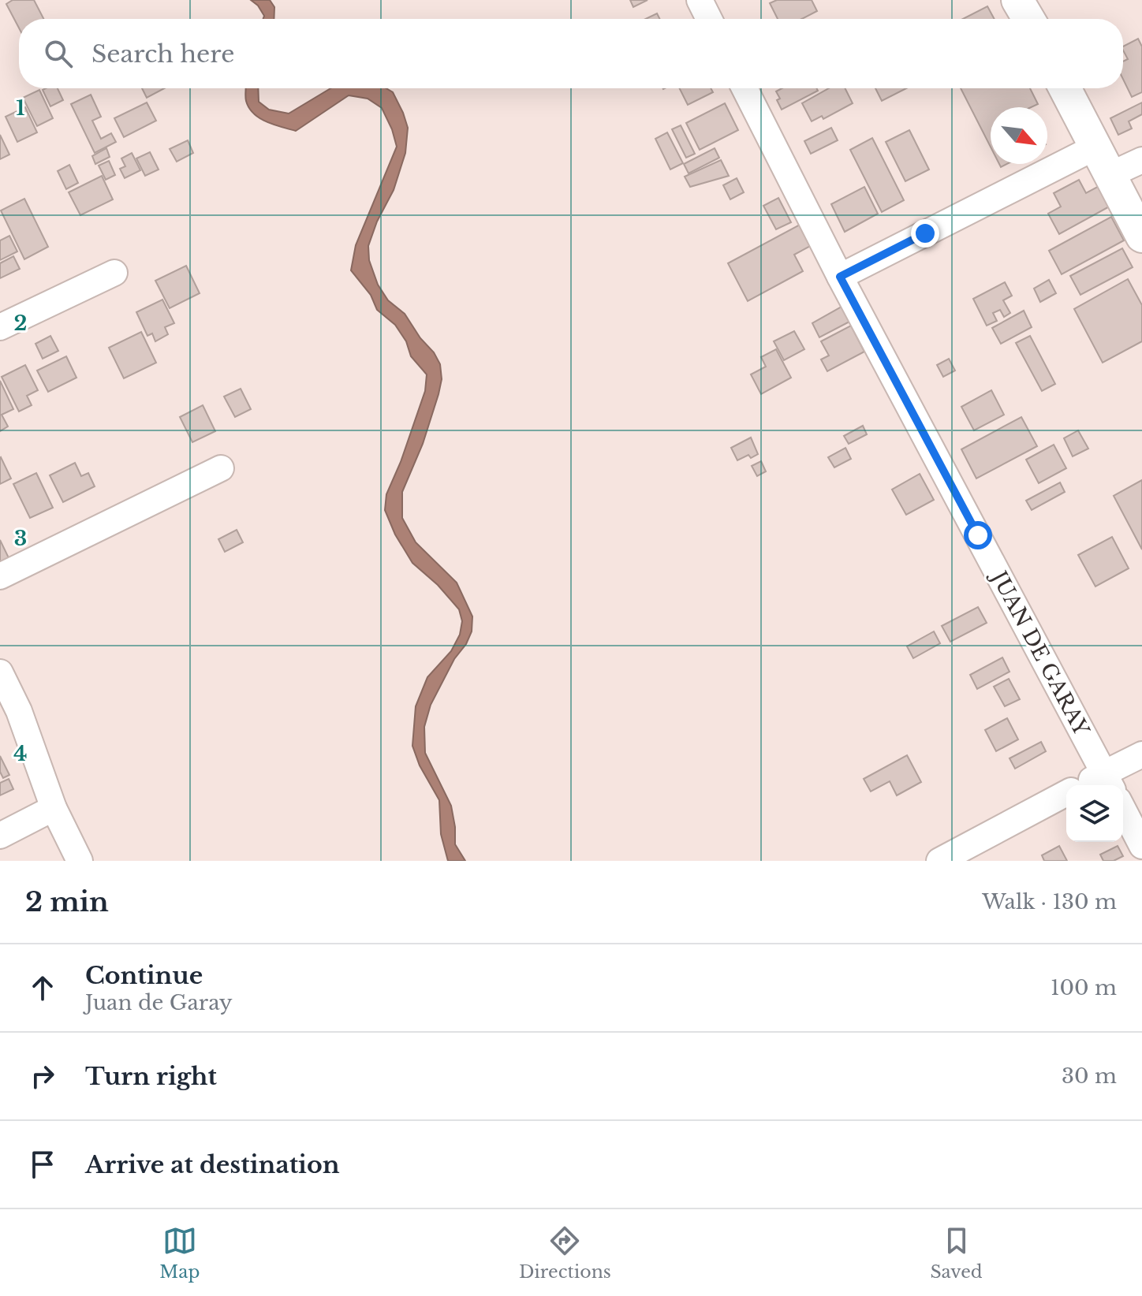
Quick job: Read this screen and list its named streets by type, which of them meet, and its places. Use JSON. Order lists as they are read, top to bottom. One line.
{"streets":{"street":["JUAN DE GARAY"]},"north":"bottom right","page":{"search":"Search here","heading":["2 min","Walk · 130 m"],"list":[["Continue","Juan de Garay","100 m"],["Turn right","30 m"],"Arrive at destination"],"nav":["Map","Directions","Saved"]},"grid":{"rows":["1","2","3","4"]}}
